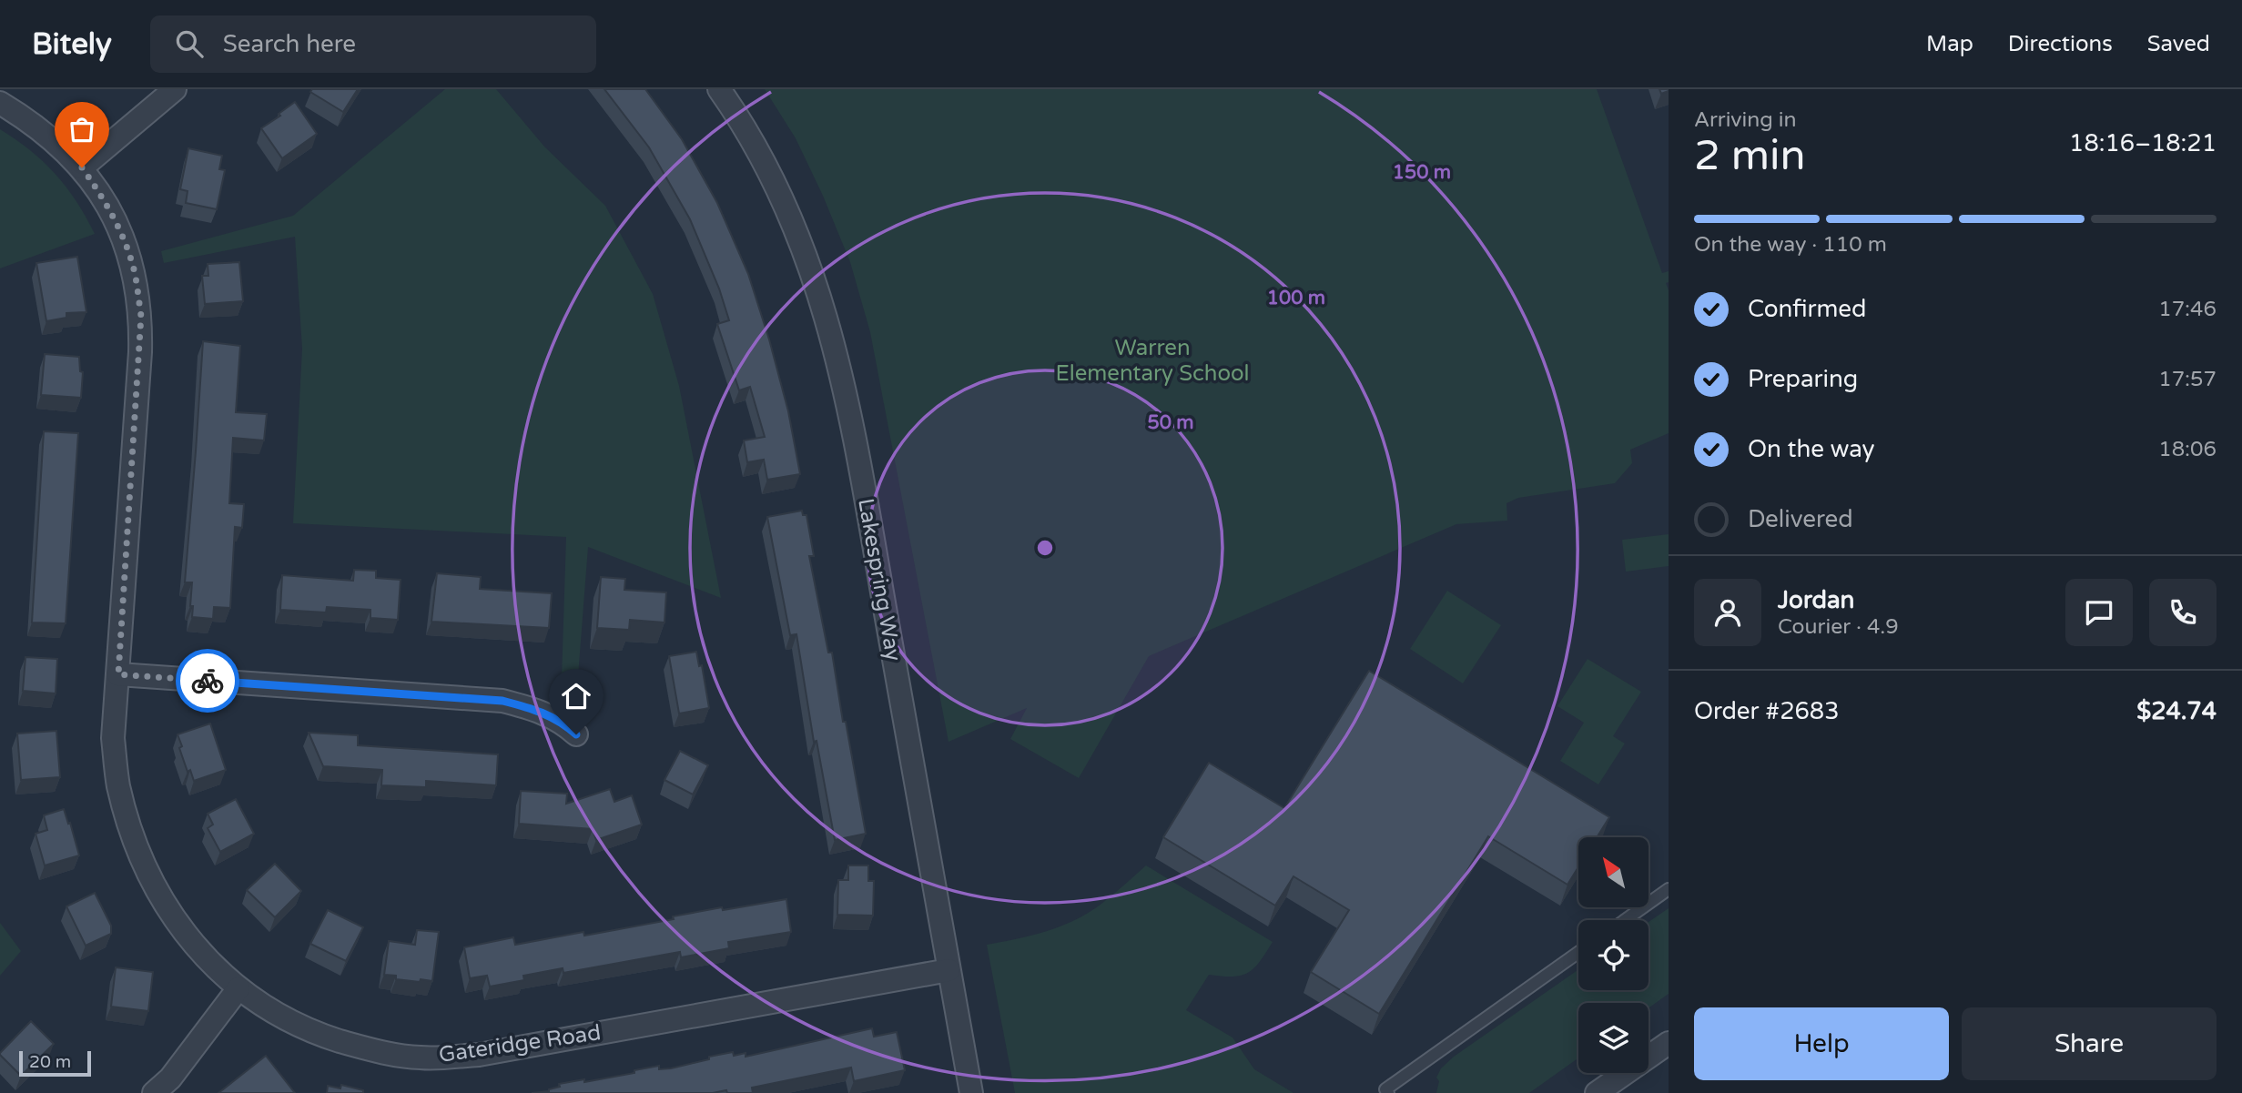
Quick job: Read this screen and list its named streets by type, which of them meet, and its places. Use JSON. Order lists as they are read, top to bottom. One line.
{"streets":{"street":["Lakespring Way","Gateridge Road"]},"crossings":[["Lakespring Way","Gateridge Road"]],"parks":["Warren Elementary School"],"scale_bar":"20 m","north":"top left","page":{"header":"Bitely","search":"Search here","nav":["Map","Directions","Saved"],"heading":["2 min","Arriving in","18:16–18:21"],"panel":["Jordan","Courier · 4.9","Order #2683","$24.74"],"bar":"On the way · 110 m","list":[["Confirmed","17:46"],["Preparing","17:57"],["On the way","18:06"],"Delivered"],"buttons":["Help","Share"],"scale":"20 m"},"rings":["150 m","100 m","50 m"]}
